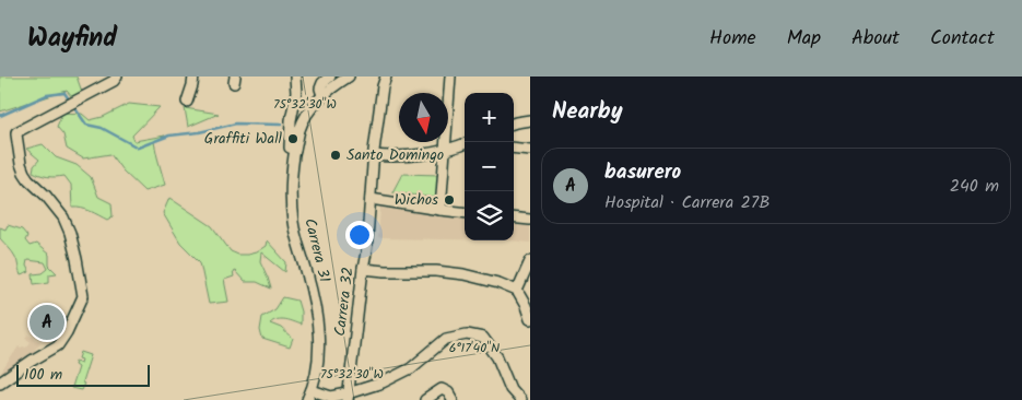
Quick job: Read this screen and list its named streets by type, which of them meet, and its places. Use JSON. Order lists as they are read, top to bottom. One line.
{"streets":{"street":["Carrera 31","Carrera 32"]},"places":["Graffiti Wall","Santo Domingo","Wichos"],"scale_bar":"100 m","north":"bottom","page":{"header":"Wayfind","nav":["Home","Map","About","Contact"],"heading":"Nearby","map_buttons":["+","−"],"list":[{"mark":"A","name":"basurero","note":"Hospital · Carrera 27B","value":"240 m"}],"pins":"A","scale":"100 m"},"coordinates":["75°32'30\"W","6°17'40\"N"]}
